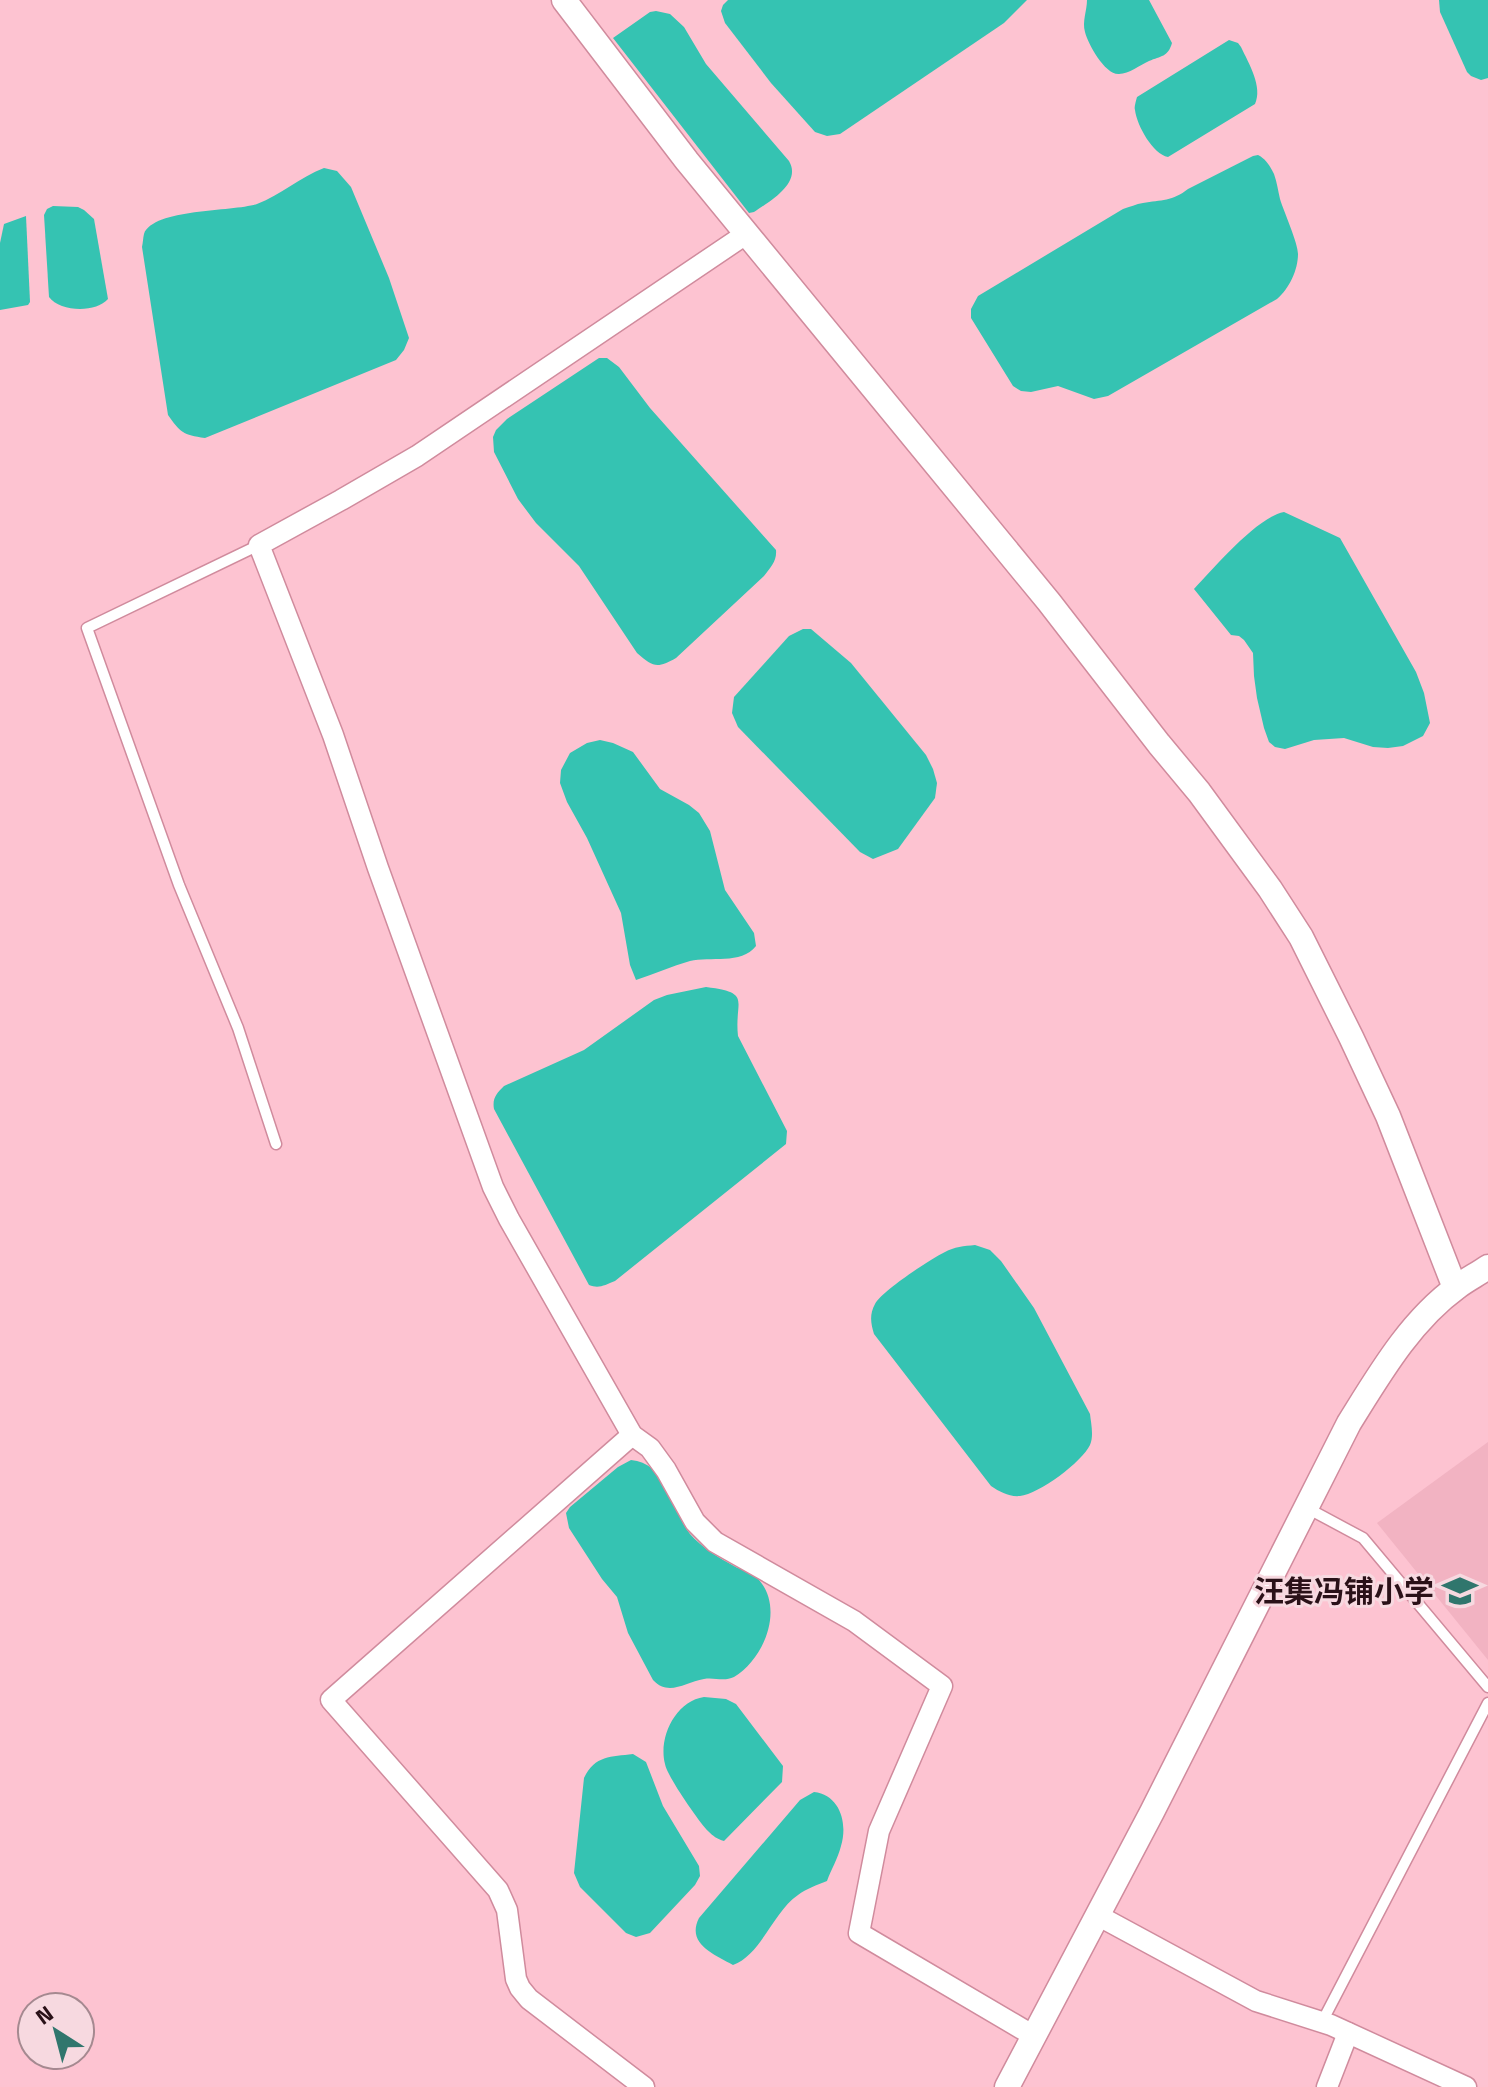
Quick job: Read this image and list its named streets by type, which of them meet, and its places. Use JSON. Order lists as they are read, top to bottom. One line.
{"places":{"school or university":["汪集冯铺小学"]},"north":"top left"}
